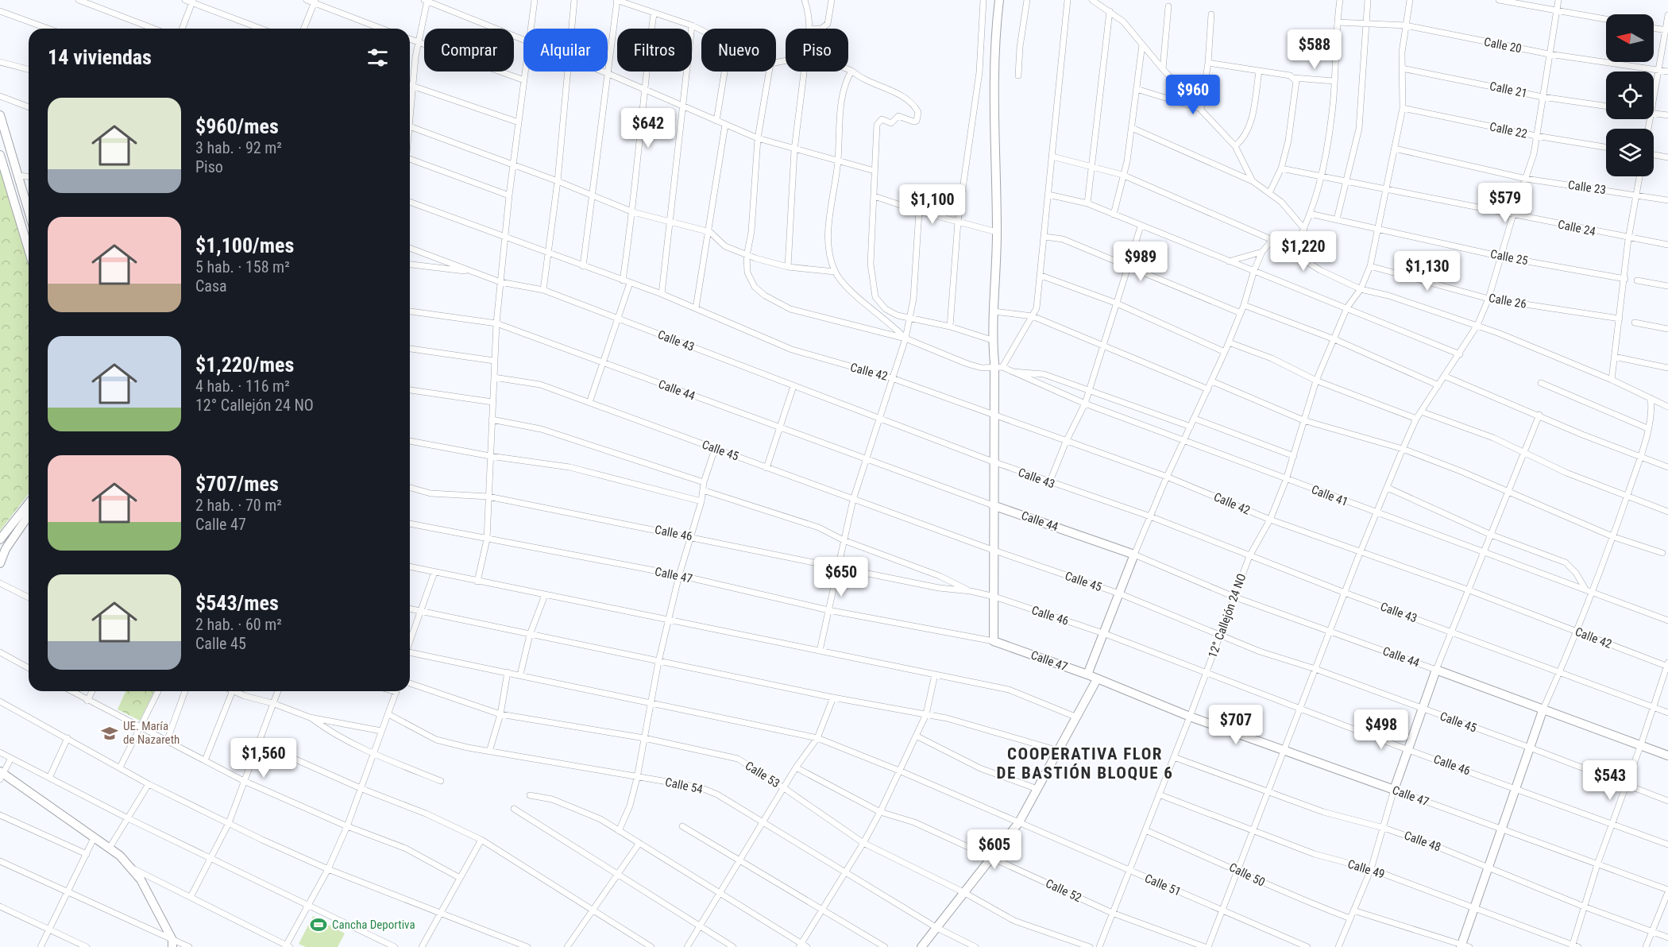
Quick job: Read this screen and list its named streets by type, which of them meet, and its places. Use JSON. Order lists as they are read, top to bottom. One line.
{"streets":{"street":["Calle 20","Calle 21","Calle 22","Calle 23","Calle 24","Calle 25","Calle 26","Calle 43","Calle 42","Calle 44","Calle 45","Calle 41","Calle 46","Calle 47","12° Callejón 24 NO","Calle 53","Calle 54","Calle 48","Calle 49","Calle 50","Calle 51","Calle 52"]},"crossings":[["Calle 20","12° Callejón 24 NO"],["Calle 21","12° Callejón 24 NO"],["Calle 22","12° Callejón 24 NO"],["Calle 23","12° Callejón 24 NO"],["Calle 24","12° Callejón 24 NO"],["Calle 25","12° Callejón 24 NO"],["Calle 26","12° Callejón 24 NO"],["Calle 43","12° Callejón 24 NO"],["Calle 42","12° Callejón 24 NO"],["Calle 44","12° Callejón 24 NO"],["Calle 45","12° Callejón 24 NO"],["Calle 41","12° Callejón 24 NO"],["Calle 46","12° Callejón 24 NO"],["Calle 47","12° Callejón 24 NO"],["12° Callejón 24 NO","Calle 48"],["12° Callejón 24 NO","Calle 49"],["12° Callejón 24 NO","Calle 50"],["12° Callejón 24 NO","Calle 51"],["12° Callejón 24 NO","Calle 52"]],"districts":["COOPERATIVA FLOR DE BASTIÓN BLOQUE 6"],"places":{"school or university":["UE. María de Nazareth"],"sports":["Cancha Deportiva"]},"north":"left","page":{"chip":["Comprar","Alquilar","Filtros","Nuevo","Piso"],"heading":"14 viviendas","price":["$588","$960","$642","$579","$1,100","$1,220","$989","$1,130","$650","$707","$498","$1,560","$543","$605"],"list":[{"name":"$960/mes","note":"3 hab. · 92 m² · Piso"},{"name":"$1,100/mes","note":"5 hab. · 158 m² · Casa"},{"name":"$1,220/mes","note":"4 hab. · 116 m² · 12° Callejón 24 NO"},{"name":"$707/mes","note":"2 hab. · 70 m² · Calle 47"},{"name":"$543/mes","note":"2 hab. · 60 m² · Calle 45"}]}}
